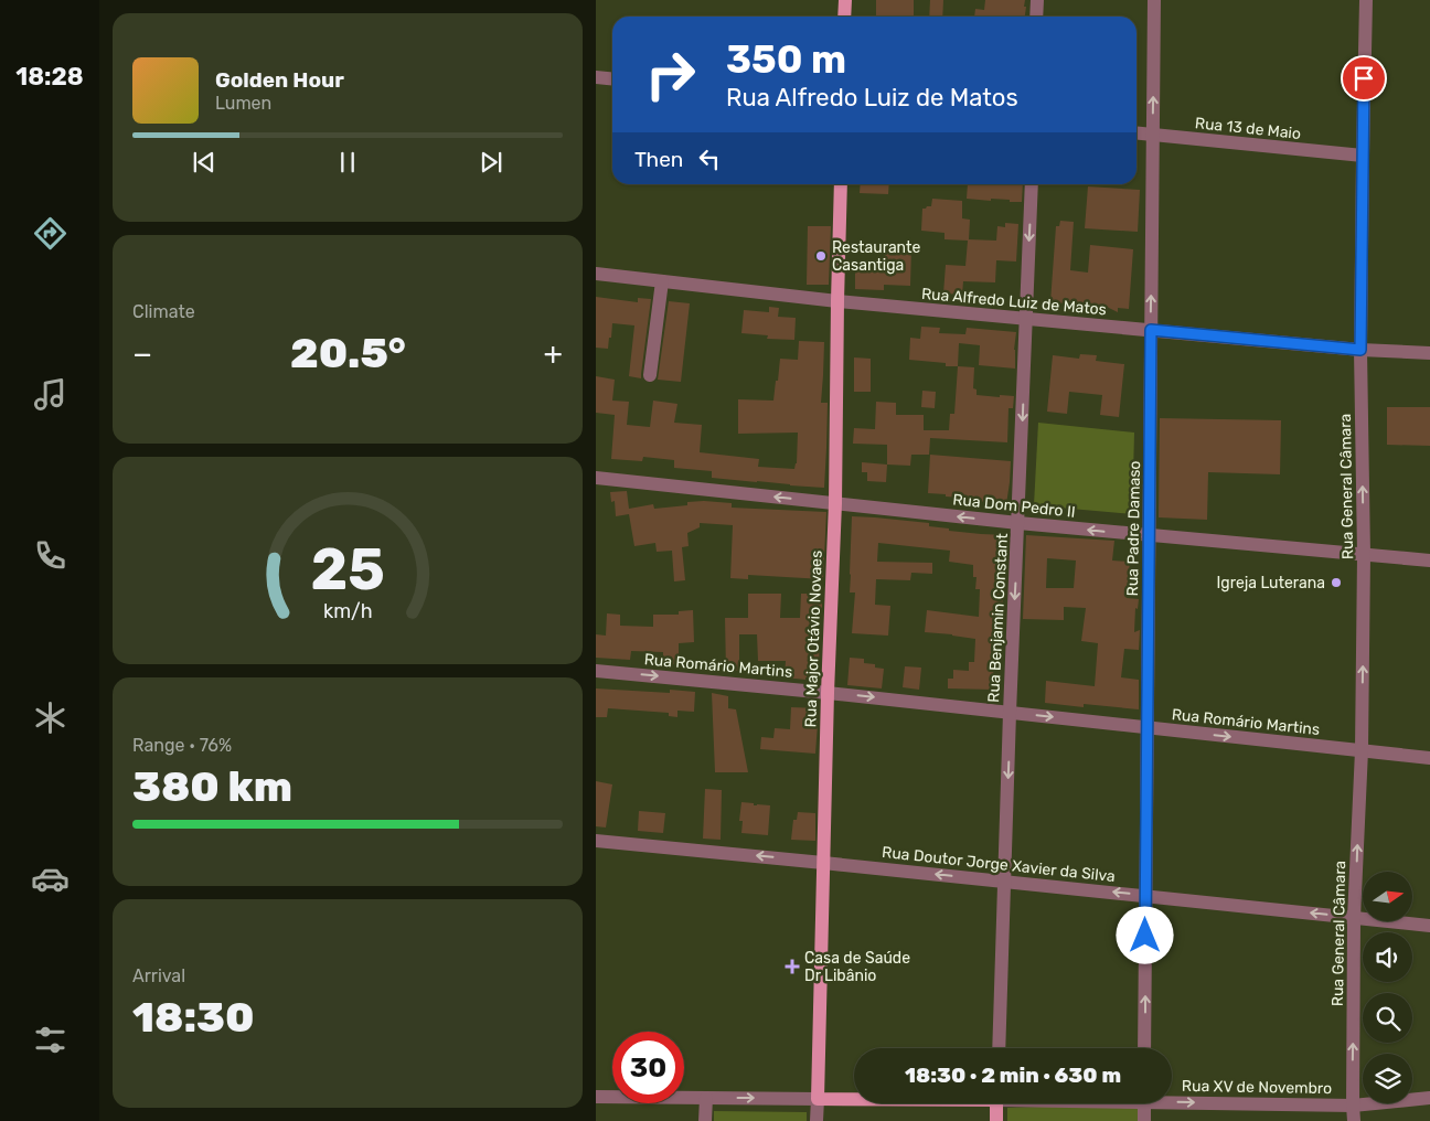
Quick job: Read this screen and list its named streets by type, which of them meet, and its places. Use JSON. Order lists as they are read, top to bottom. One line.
{"streets":{"main road":["Rua Major Otávio Novaes","Rua XV de Novembro"],"street":["Rua 13 de Maio","Rua Alfredo Luiz de Matos","Rua General Câmara","Rua Dom Pedro II","Rua Padre Damaso","Rua Benjamin Constant","Rua Romário Martins","Rua Doutor Jorge Xavier da Silva"]},"crossings":[["Rua 13 de Maio","Rua General Câmara"],["Rua 13 de Maio","Rua Padre Damaso"],["Rua Alfredo Luiz de Matos","Rua General Câmara"],["Rua Alfredo Luiz de Matos","Rua Padre Damaso"],["Rua Alfredo Luiz de Matos","Rua Benjamin Constant"],["Rua Alfredo Luiz de Matos","Rua Major Otávio Novaes"],["Rua General Câmara","Rua Dom Pedro II"],["Rua General Câmara","Rua Romário Martins"],["Rua General Câmara","Rua Doutor Jorge Xavier da Silva"],["Rua General Câmara","Rua XV de Novembro"],["Rua Dom Pedro II","Rua Padre Damaso"],["Rua Dom Pedro II","Rua Benjamin Constant"],["Rua Dom Pedro II","Rua Major Otávio Novaes"],["Rua Padre Damaso","Rua Romário Martins"],["Rua Padre Damaso","Rua Doutor Jorge Xavier da Silva"],["Rua Benjamin Constant","Rua Romário Martins"],["Rua Benjamin Constant","Rua Doutor Jorge Xavier da Silva"],["Rua Major Otávio Novaes","Rua Romário Martins"],["Rua Major Otávio Novaes","Rua Doutor Jorge Xavier da Silva"],["Rua Major Otávio Novaes","Rua XV de Novembro"]],"one_way":["Rua General Câmara","Rua Dom Pedro II","Rua Padre Damaso","Rua Benjamin Constant","Rua Romário Martins","Rua Doutor Jorge Xavier da Silva","Rua XV de Novembro"],"places":{"other":["Restaurante Casantiga","Igreja Luterana"],"health":["Casa de Saúde Dr Libânio"]},"north":"right","page":{"tabs":"18:28","turn":["350 m","Rua Alfredo Luiz de Matos"],"song":["Golden Hour","Lumen"],"then":"Then","tile":["Climate",["Range · 76%","380 km"],["Arrival","18:30"]],"heat":["−","20.5°","+"],"limit":"30","trip":"18:30 · 2 min · 630 m","gauge":["25","km/h"]}}
